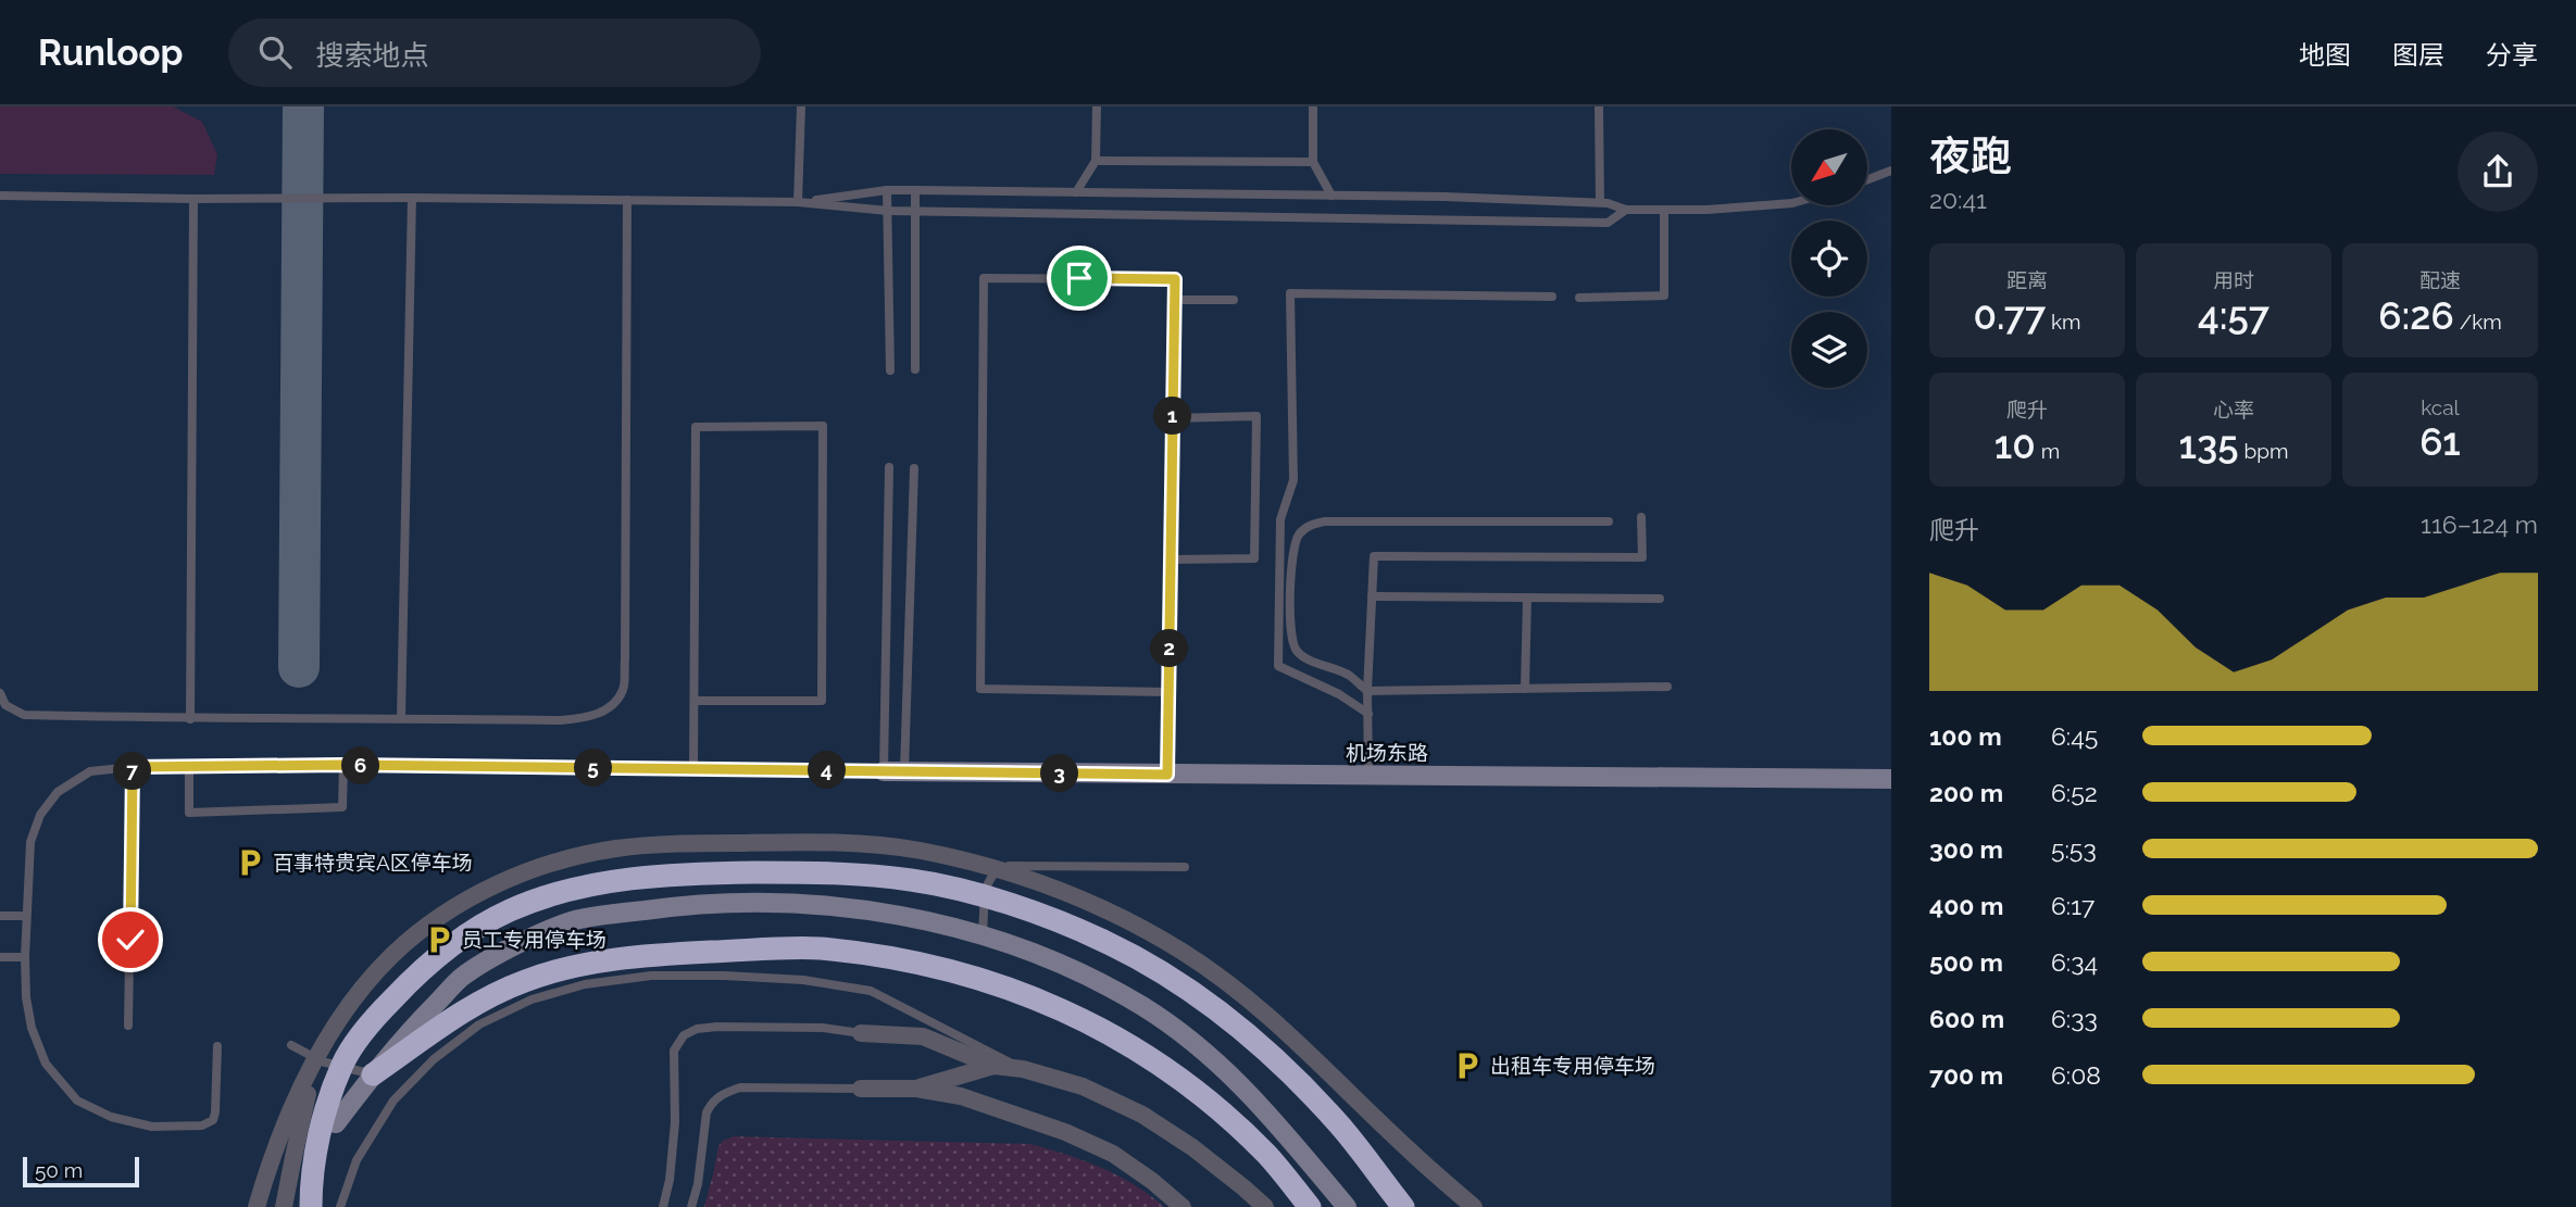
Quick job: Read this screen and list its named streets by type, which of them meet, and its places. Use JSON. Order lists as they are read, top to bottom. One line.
{"streets":{"main road":["机场东路"]},"places":{"parking":["百事特贵宾A区停车场","员工专用停车场","出租车专用停车场"]},"scale_bar":"50 m","north":"bottom left","page":{"header":"Runloop","search":"搜索地点","nav":["地图","图层","分享"],"heading":["夜跑","20:41"],"stats":[["距离","0.77 km"],["用时","4:57"],["配速","6:26 /km"],["爬升","10 m"],["心率","135 bpm"],["kcal","61"]],"pins":["1","2","6","5","4","7","3"],"chart":["爬升","116–124 m"],"list":[{"name":"100 m","note":"6:45"},{"name":"200 m","note":"6:52"},{"name":"300 m","note":"5:53"},{"name":"400 m","note":"6:17"},{"name":"500 m","note":"6:34"},{"name":"600 m","note":"6:33"},{"name":"700 m","note":"6:08"}],"scale":"50 m"}}
